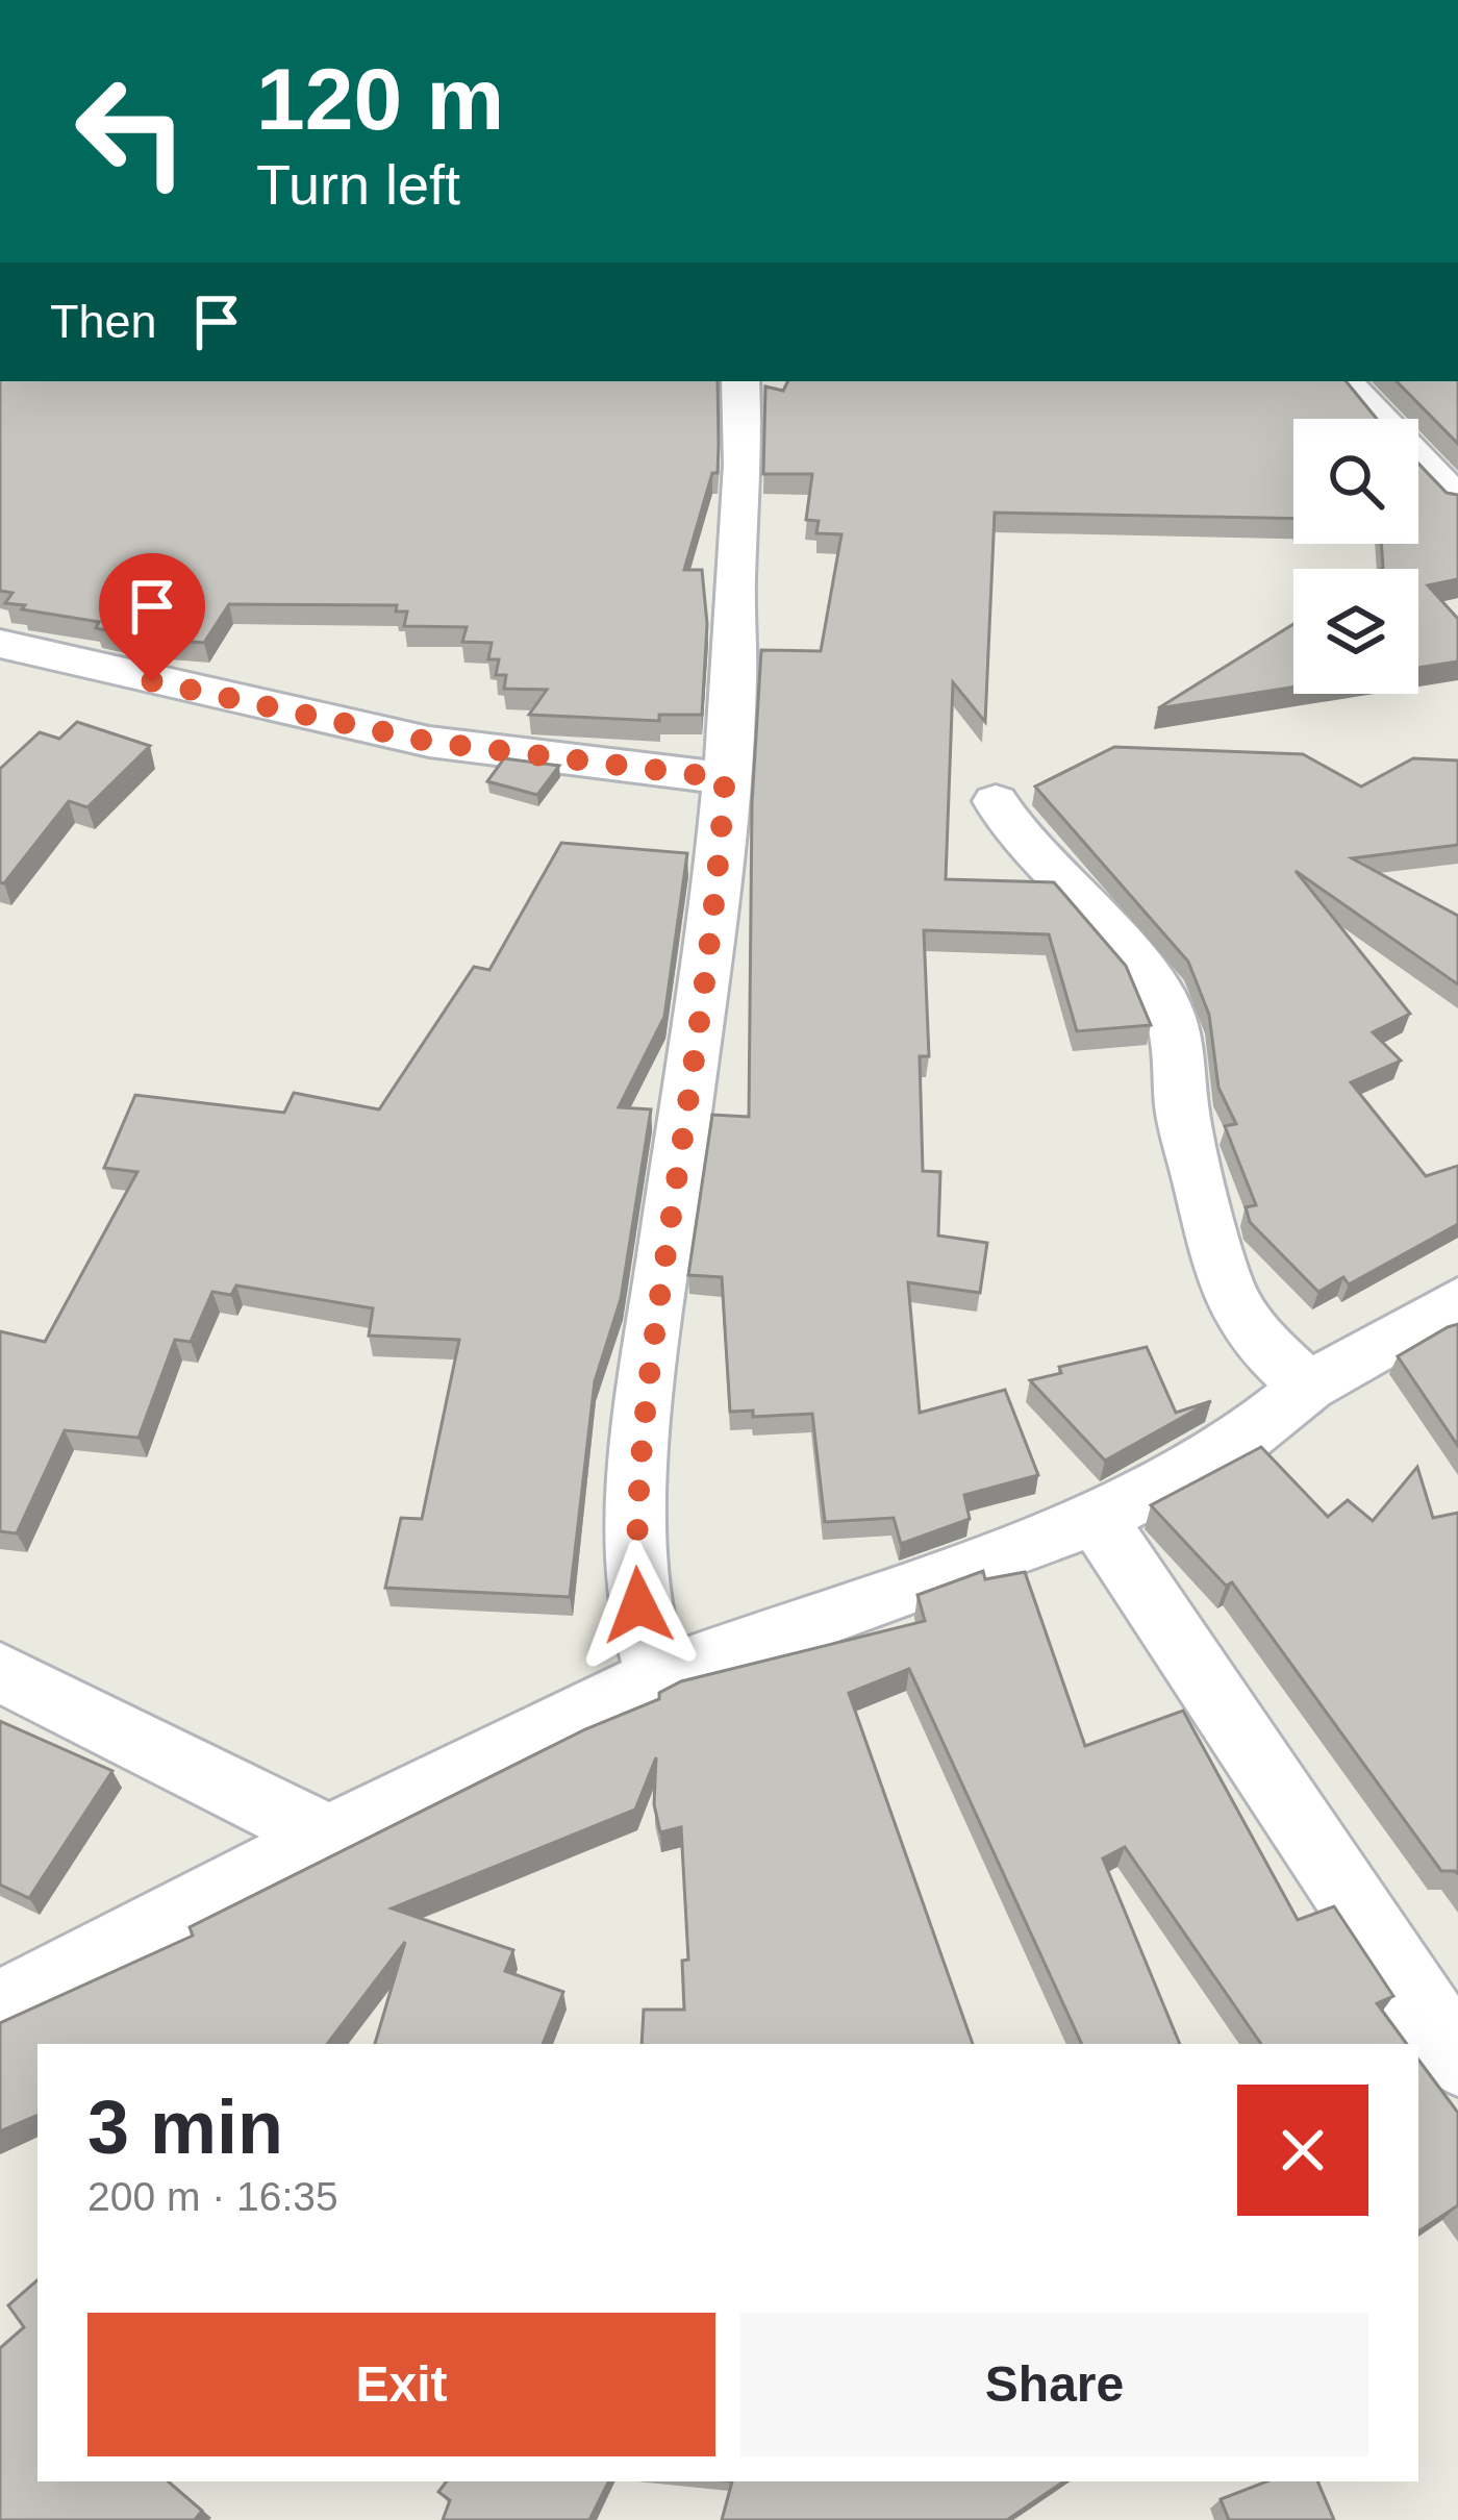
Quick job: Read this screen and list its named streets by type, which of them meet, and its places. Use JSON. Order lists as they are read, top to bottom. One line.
{"page":{"turn":["120 m","Turn left"],"then":"Then","heading":["3 min","200 m · 16:35"],"buttons":["Exit","Share"]}}
